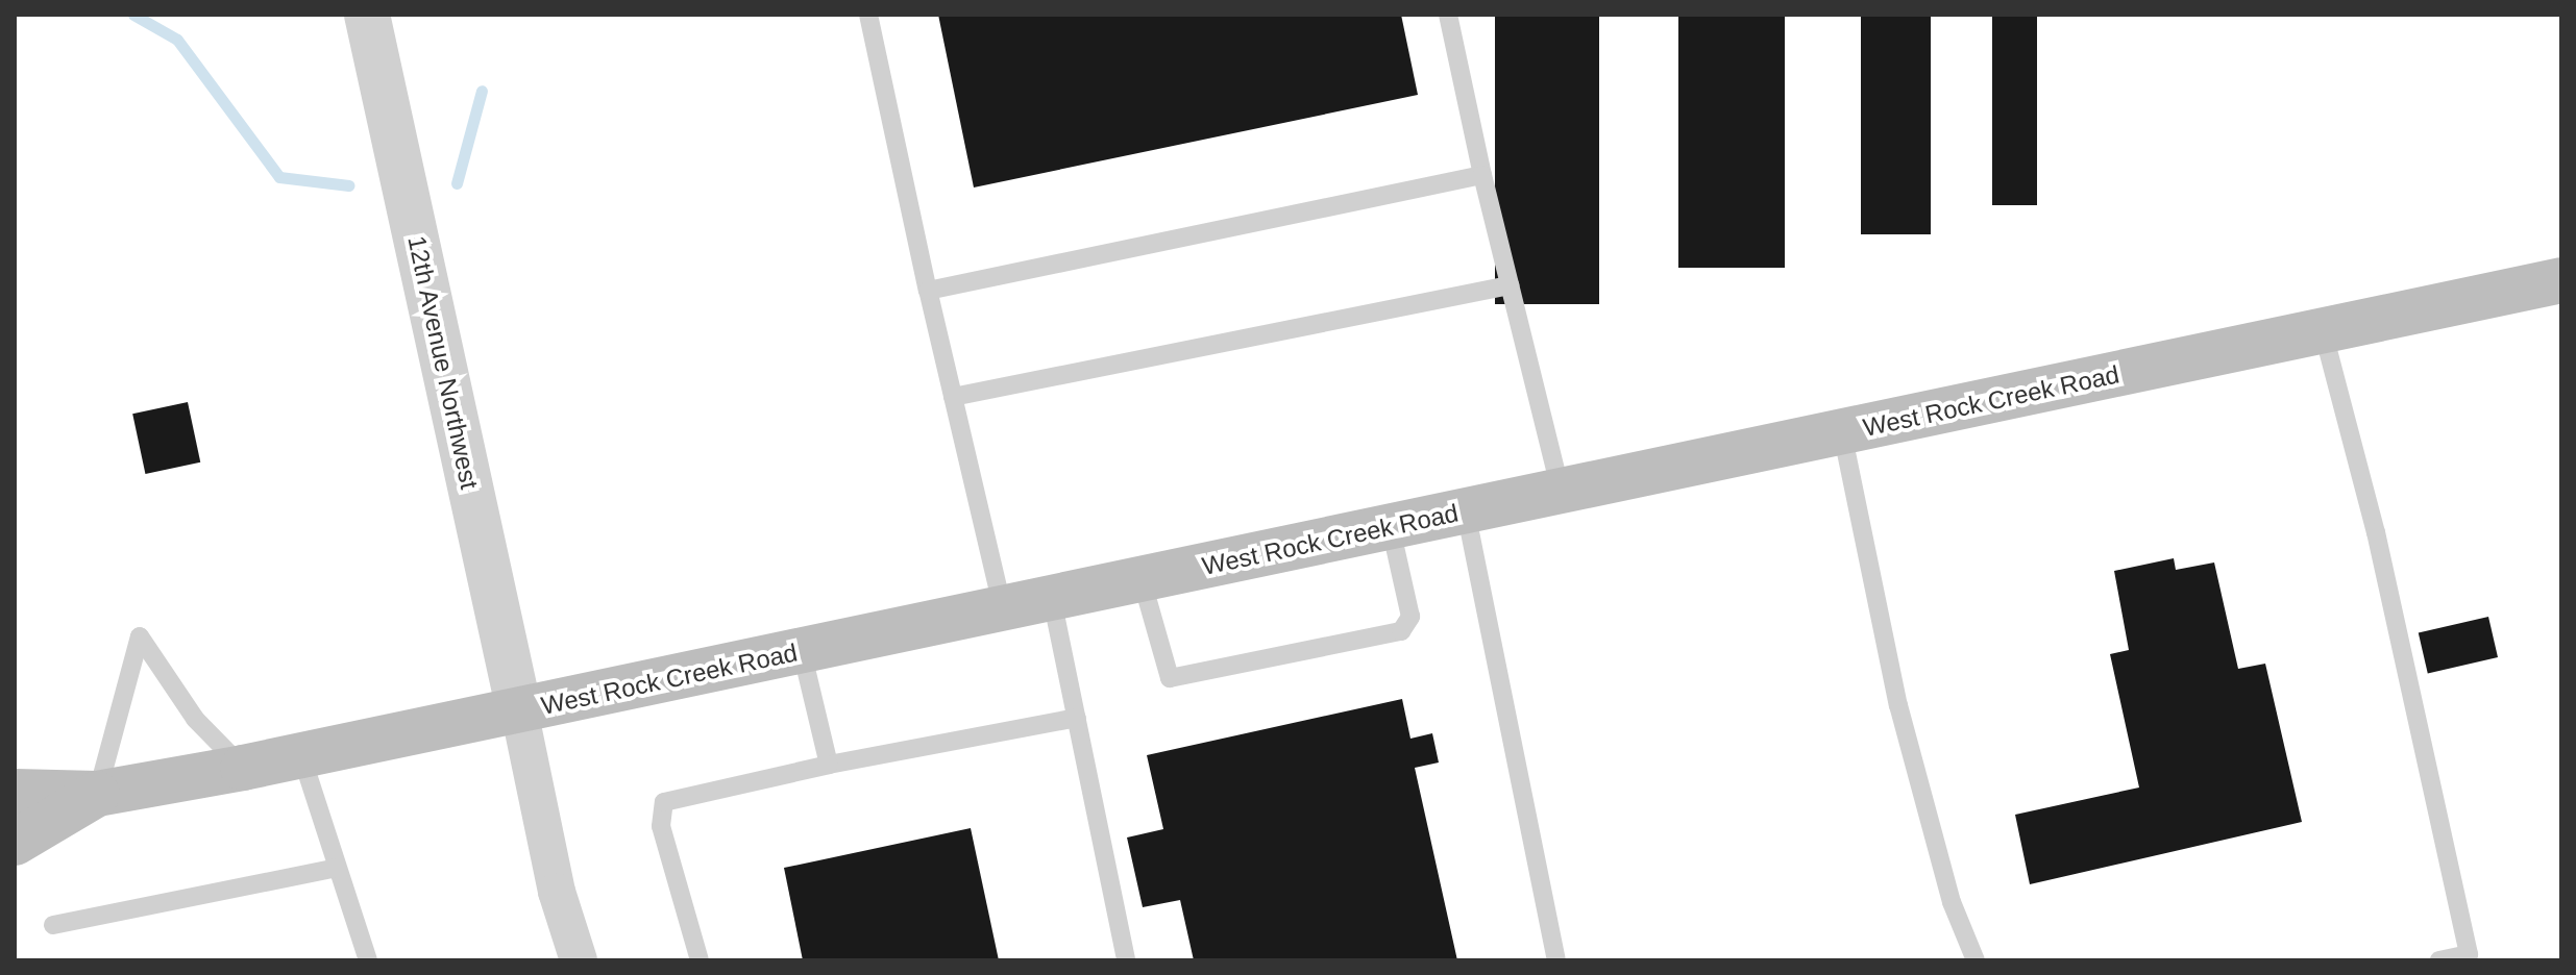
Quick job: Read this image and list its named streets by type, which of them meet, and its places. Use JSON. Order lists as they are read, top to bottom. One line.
{"streets":{"main road":["West Rock Creek Road"],"street":["12th Avenue Northwest"]},"crossings":[["12th Avenue Northwest","West Rock Creek Road"]]}
